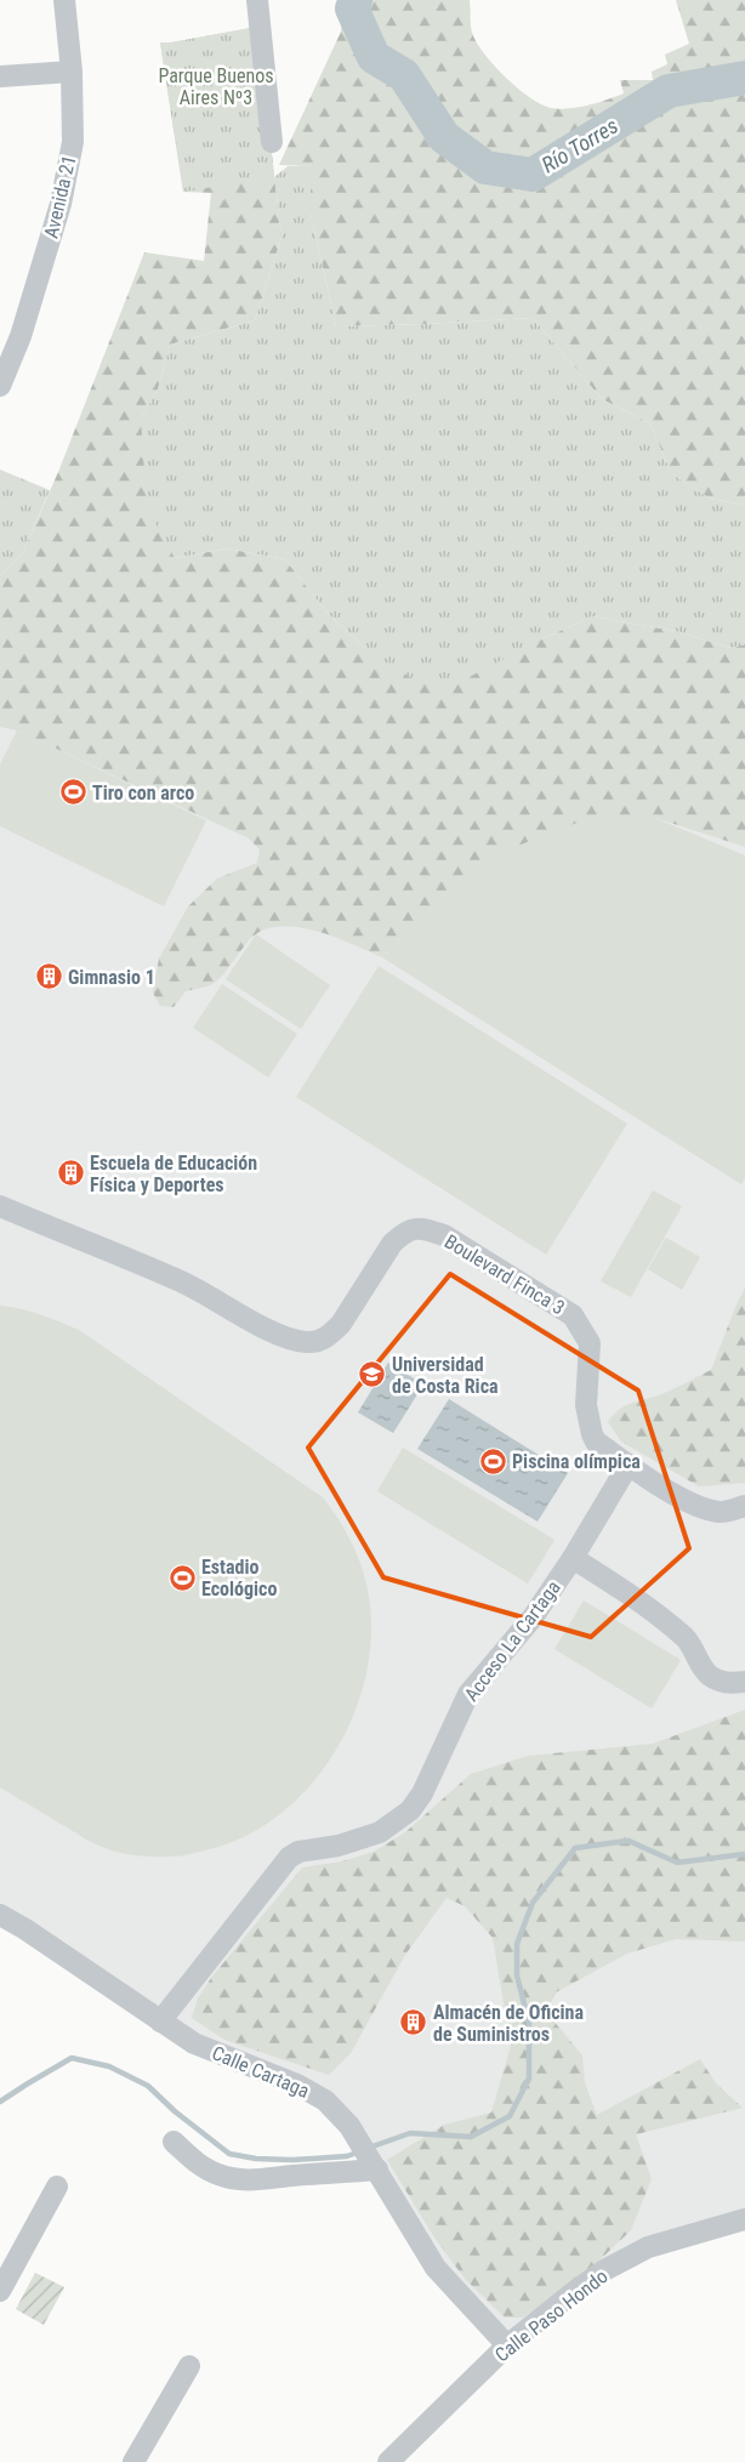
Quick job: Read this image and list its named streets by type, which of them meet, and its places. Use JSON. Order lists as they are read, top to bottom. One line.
{"streets":{"street":["Avenida 21","Boulevard Finca 3","Acceso La Cartaga","Calle Cartaga","Calle Paso Hondo"]},"crossings":[["Boulevard Finca 3","Acceso La Cartaga"],["Acceso La Cartaga","Calle Cartaga"],["Calle Cartaga","Calle Paso Hondo"]],"water":["Río Torres"],"parks":["Parque Buenos Aires Nº3"],"places":{"sports":["Tiro con arco","Piscina olímpica","Estadio Ecológico"],"building":["Gimnasio 1","Escuela de Educación Física y Deportes","Almacén de Oficina de Suministros"],"school or university":["Universidad de Costa Rica"]}}
